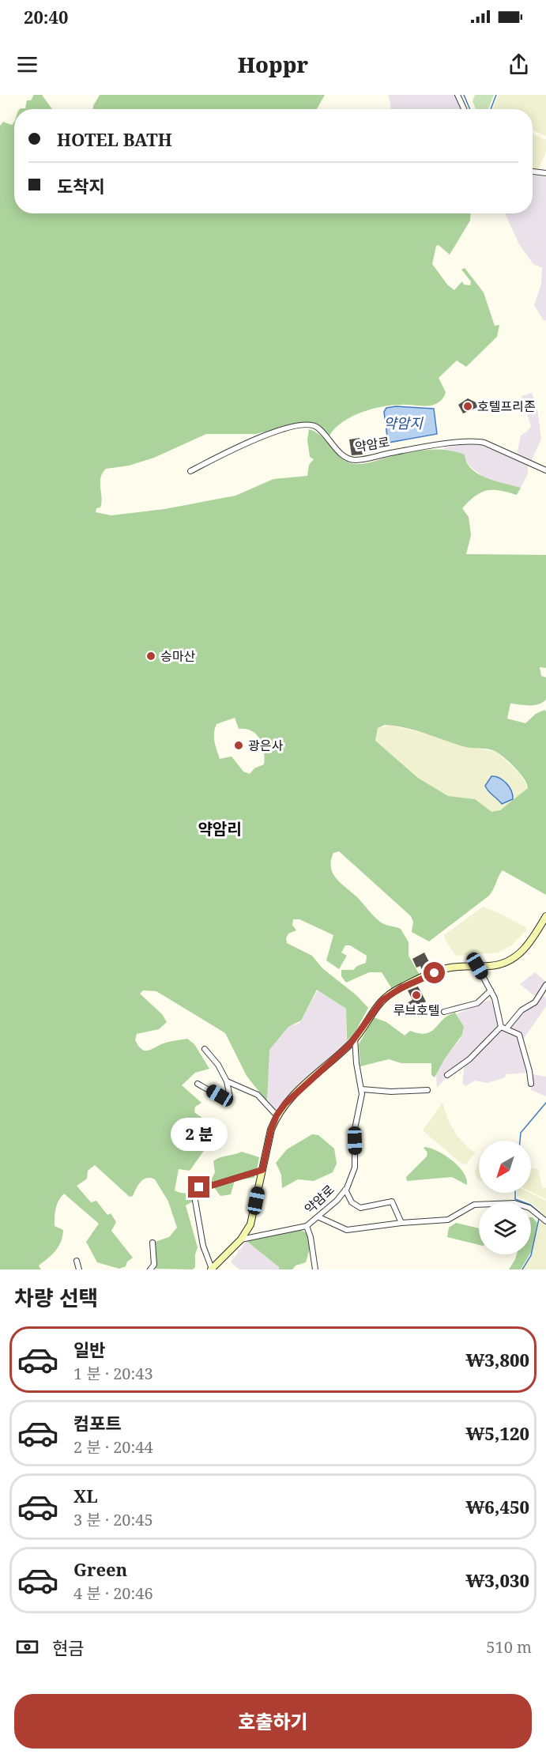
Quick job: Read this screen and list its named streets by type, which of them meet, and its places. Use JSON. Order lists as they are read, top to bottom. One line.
{"streets":{"street":["약암로"]},"districts":["약암리"],"water":["약암지"],"places":["호텔프리존","승마산","광은사","루브호텔"],"north":"bottom left","page":{"status":"20:40","header":"Hoppr","banner":["HOTEL BATH","도착지"],"bubble":"2 분","heading":"차량 선택","list":[{"name":"일반","note":"1 분 · 20:43","value":"₩3,800"},{"name":"컴포트","note":"2 분 · 20:44","value":"₩5,120"},{"name":"XL","note":"3 분 · 20:45","value":"₩6,450"},{"name":"Green","note":"4 분 · 20:46","value":"₩3,030"}],"pay":["현금","510 m"],"buttons":"호출하기"}}
